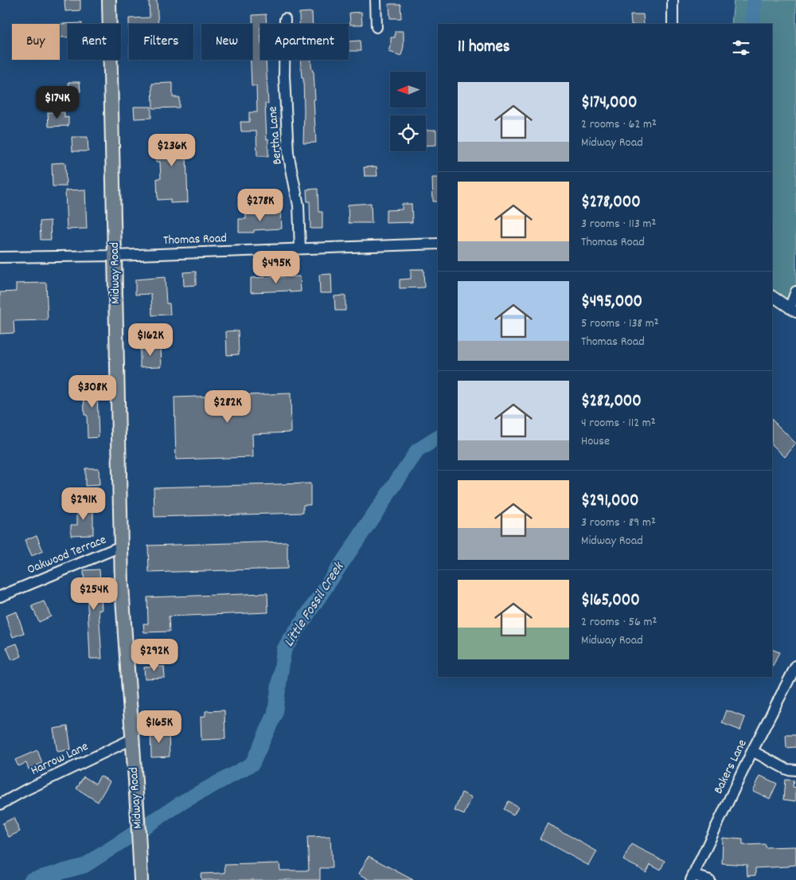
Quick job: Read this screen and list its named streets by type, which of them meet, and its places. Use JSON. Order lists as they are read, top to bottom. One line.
{"streets":{"main road":["Midway Road"],"street":["Bertha Lane","Thomas Road","Oakwood Terrace","Harrow Lane","Bakers Lane"]},"crossings":[["Bertha Lane","Thomas Road"],["Thomas Road","Midway Road"],["Midway Road","Oakwood Terrace"],["Midway Road","Harrow Lane"]],"water":["Little Fossil Creek"],"north":"left","page":{"chip":["Buy","Rent","Filters","New","Apartment"],"heading":"11 homes","list":[{"name":"$174,000","note":"2 rooms · 62 m² · Midway Road"},{"name":"$278,000","note":"3 rooms · 113 m² · Thomas Road"},{"name":"$495,000","note":"5 rooms · 138 m² · Thomas Road"},{"name":"$282,000","note":"4 rooms · 112 m² · House"},{"name":"$291,000","note":"3 rooms · 89 m² · Midway Road"},{"name":"$165,000","note":"2 rooms · 56 m² · Midway Road"}],"price":["$174K","$236K","$278K","$495K","$162K","$308K","$282K","$291K","$254K","$292K","$165K"]}}
